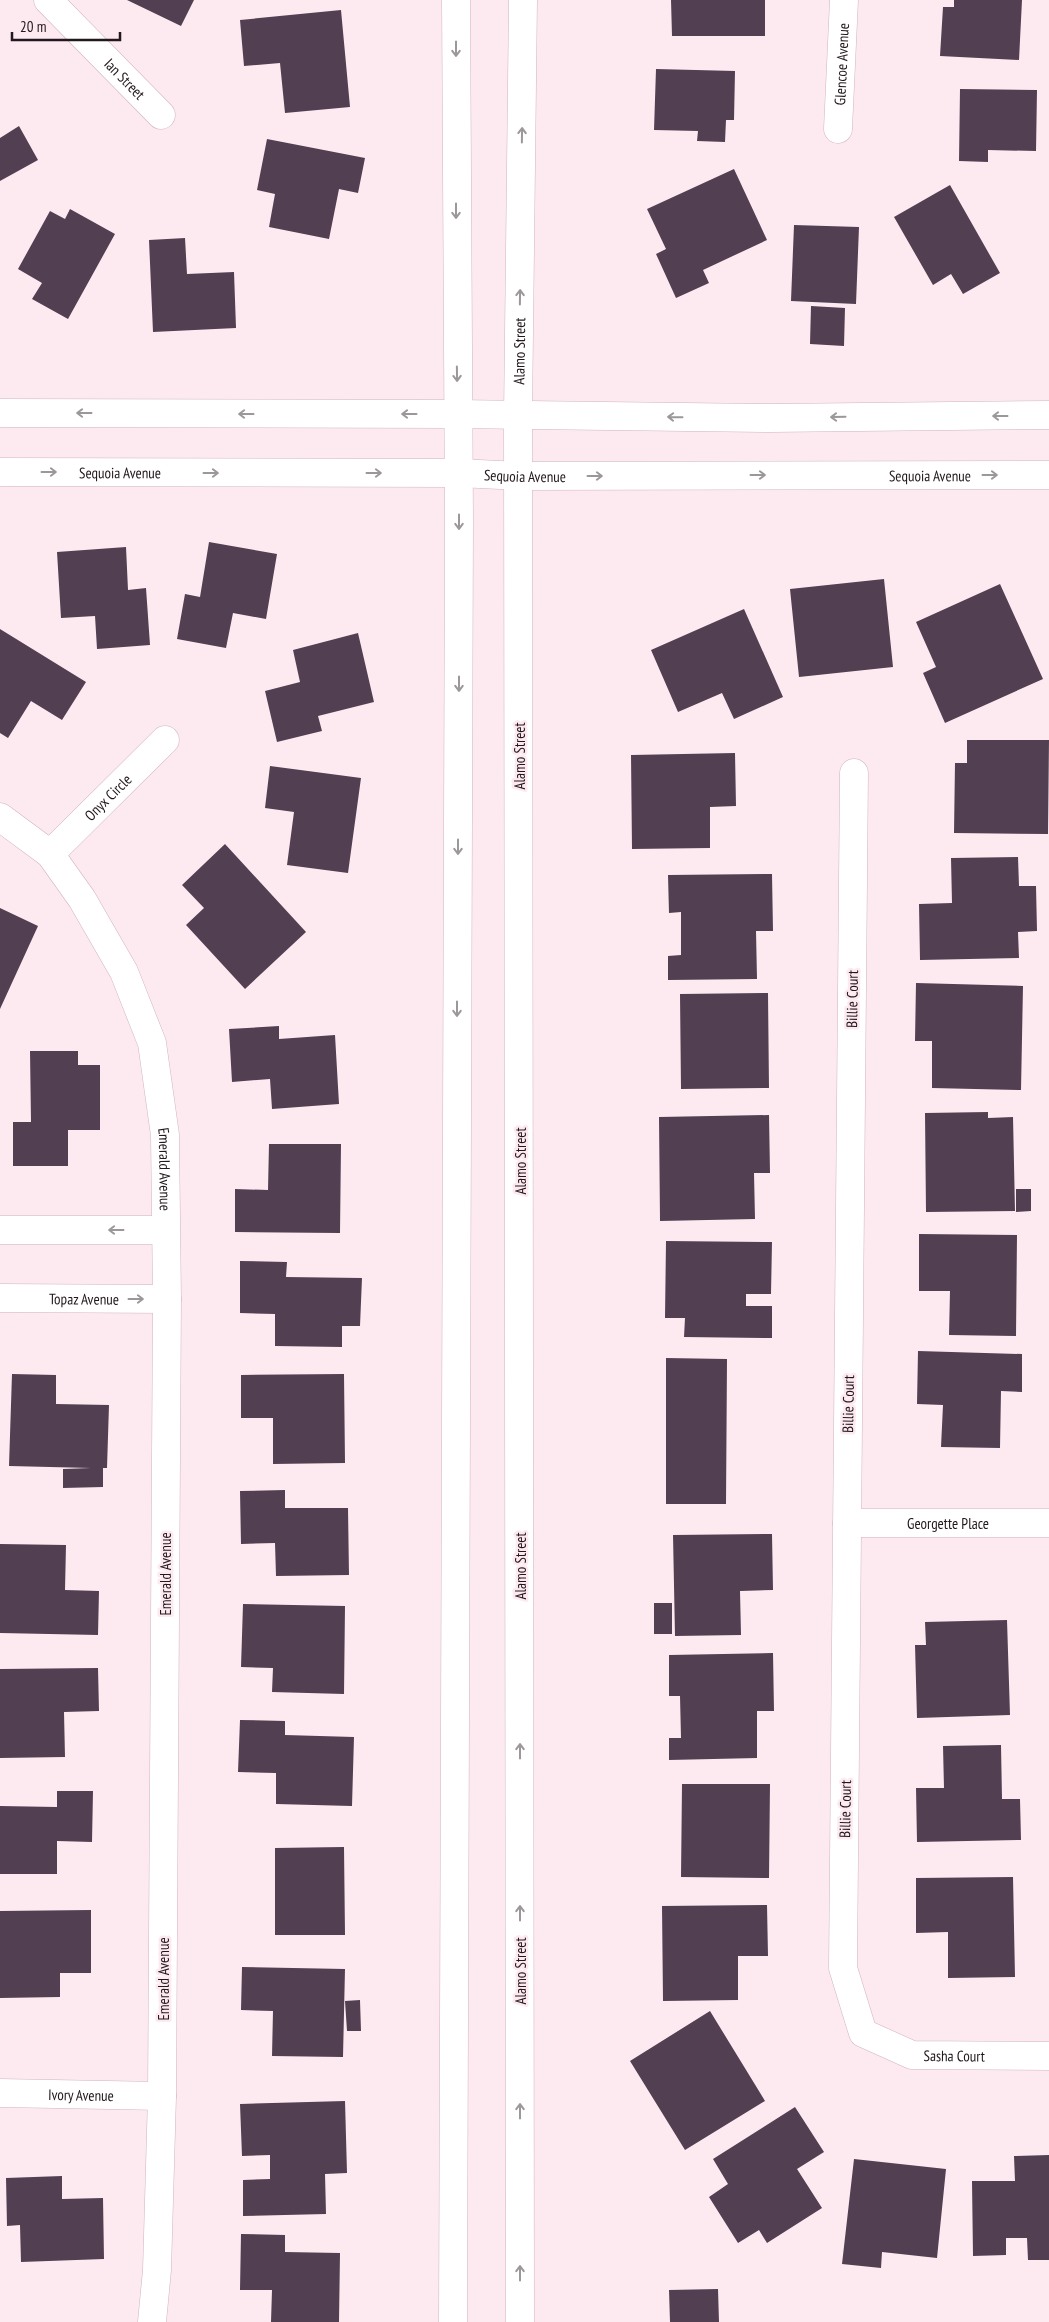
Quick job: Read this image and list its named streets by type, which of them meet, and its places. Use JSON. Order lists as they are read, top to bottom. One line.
{"streets":{"main road":["Glencoe Avenue","Ian Street","Alamo Street","Sequoia Avenue","Onyx Circle","Billie Court","Emerald Avenue","Topaz Avenue","Georgette Place","Sasha Court","Ivory Avenue"]},"crossings":[["Alamo Street","Sequoia Avenue"],["Onyx Circle","Emerald Avenue"],["Billie Court","Georgette Place"],["Billie Court","Sasha Court"],["Emerald Avenue","Topaz Avenue"],["Emerald Avenue","Ivory Avenue"]],"scale_bar":"20 m"}
